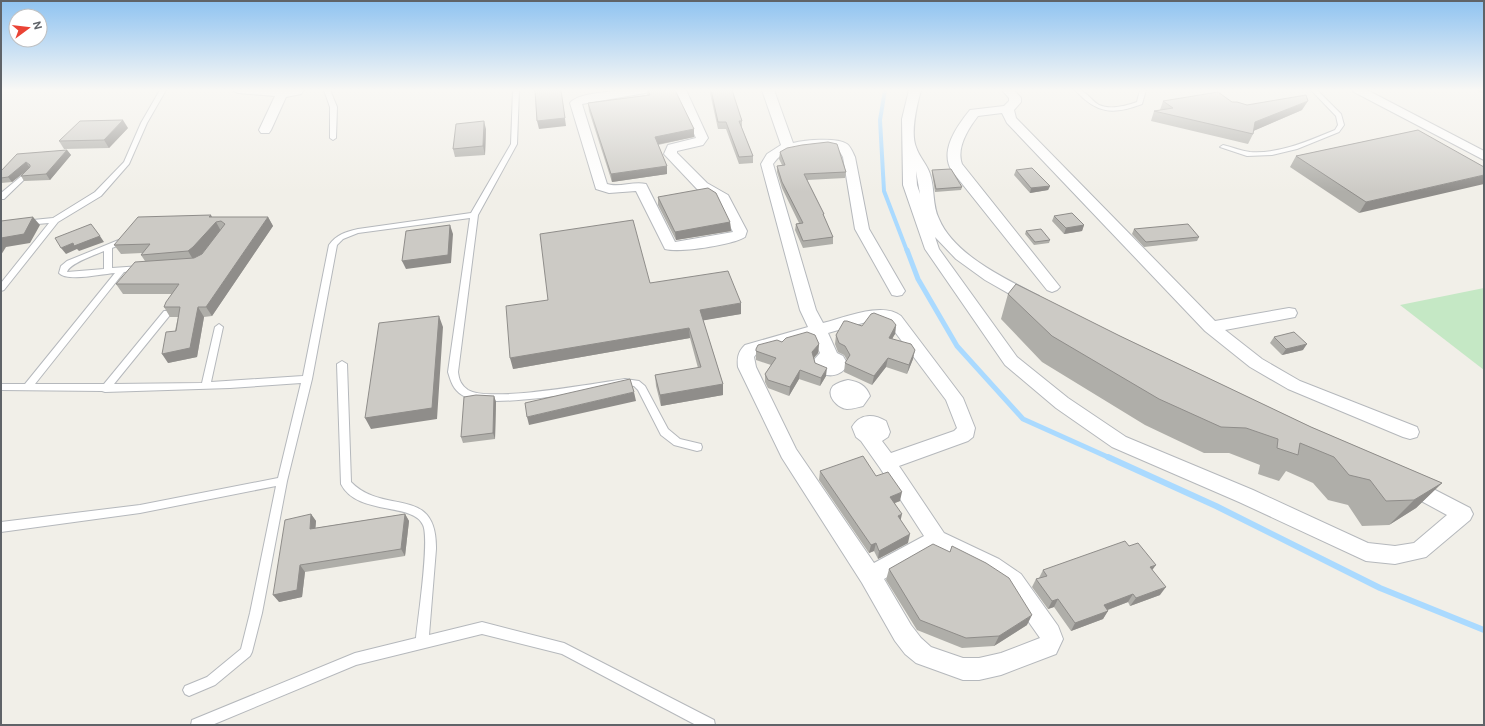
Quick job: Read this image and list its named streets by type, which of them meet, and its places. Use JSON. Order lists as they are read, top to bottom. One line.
{"north":"right"}
